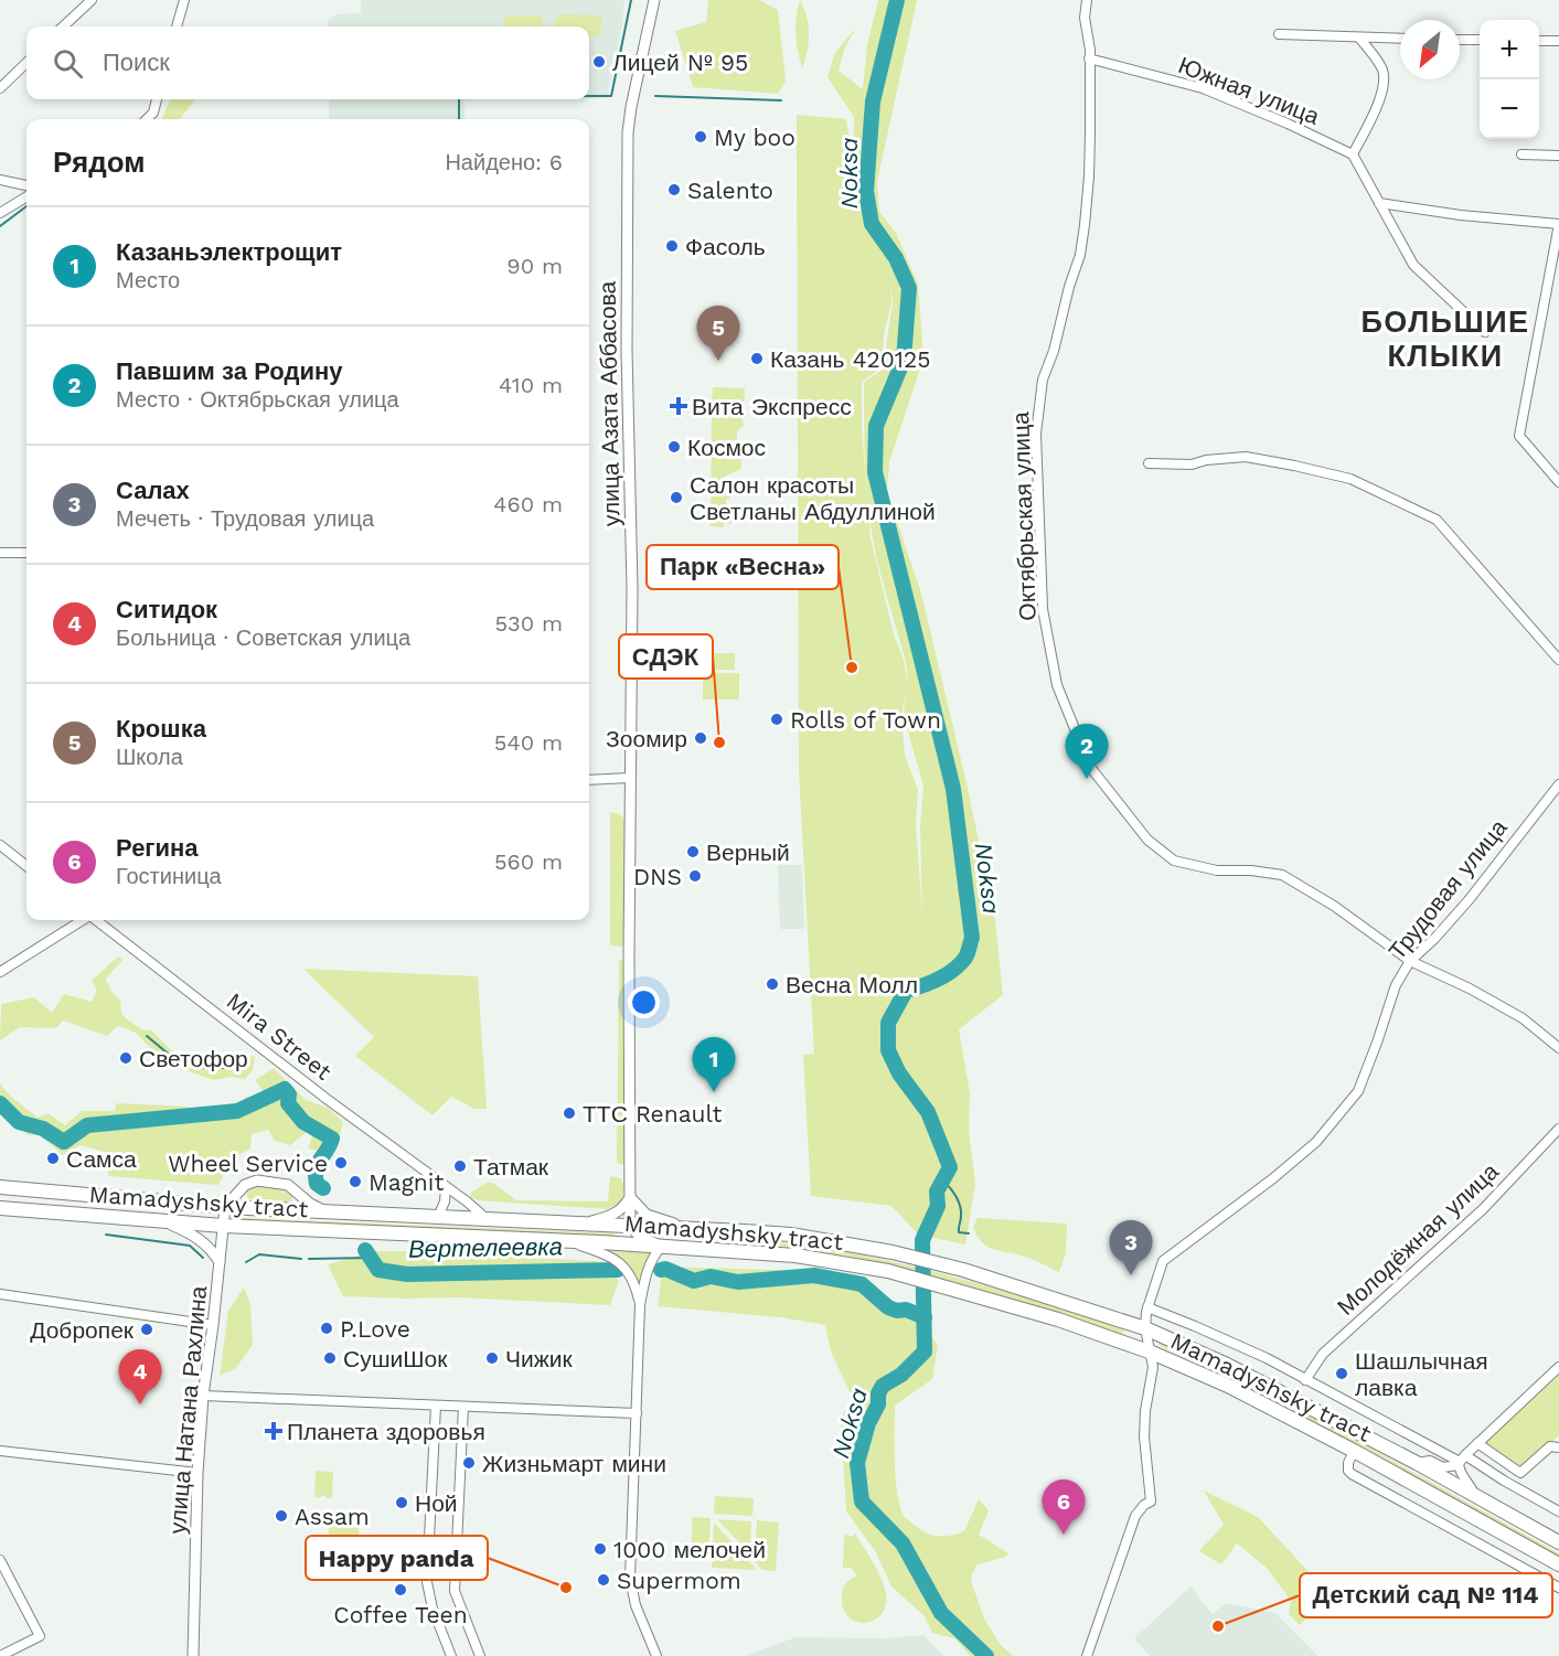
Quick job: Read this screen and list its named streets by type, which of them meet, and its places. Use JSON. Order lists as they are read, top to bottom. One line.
{"streets":{"main road":["Mamadyshsky tract"],"street":["Южная улица","улица Азата Аббасова","Октябрьская улица","Трудовая улица","Mira Street","Молодёжная улица","улица Натана Рахлина"]},"crossings":[["Южная улица","Октябрьская улица"],["улица Азата Аббасова","Mamadyshsky tract"],["Октябрьская улица","Трудовая улица"],["Трудовая улица","Mamadyshsky tract"],["Mira Street","Mamadyshsky tract"],["Mamadyshsky tract","улица Натана Рахлина"]],"districts":["БОЛЬШИЕ КЛЫКИ"],"water":["Noksa","Вертелеевка"],"places":{"other":["Лицей № 95","My boo","Salento","Фасоль","Казань 420125","Космос","Салон красоты Светланы Абдуллиной","Парк «Весна»","Rolls of Town","Зоомир","СДЭК","Верный","DNS","Весна Молл","Светофор","ТТС Renault","Самса","Wheel Service","Татмак","Magnit","P.Love","Добропек","СушиШок","Чижик","Шашлычная лавка","Жизньмарт мини","Ной","Assam","1000 мелочей","Supermom","Happy panda","Coffee Teen","Детский сад № 114"],"health":["Вита Экспресс","Планета здоровья"]},"north":"bottom left","page":{"map_buttons":["+","−"],"search":"Поиск","heading":["Рядом","Найдено: 6"],"list":[{"mark":"1","name":"Казаньэлектрощит","note":"Место","value":"90 m"},{"mark":"2","name":"Павшим за Родину","note":"Место · Октябрьская улица","value":"410 m"},{"mark":"3","name":"Салах","note":"Мечеть · Трудовая улица","value":"460 m"},{"mark":"4","name":"Ситидок","note":"Больница · Советская улица","value":"530 m"},{"mark":"5","name":"Крошка","note":"Школа","value":"540 m"},{"mark":"6","name":"Регина","note":"Гостиница","value":"560 m"}],"pins":["5","2","1","3","4","6"]}}
